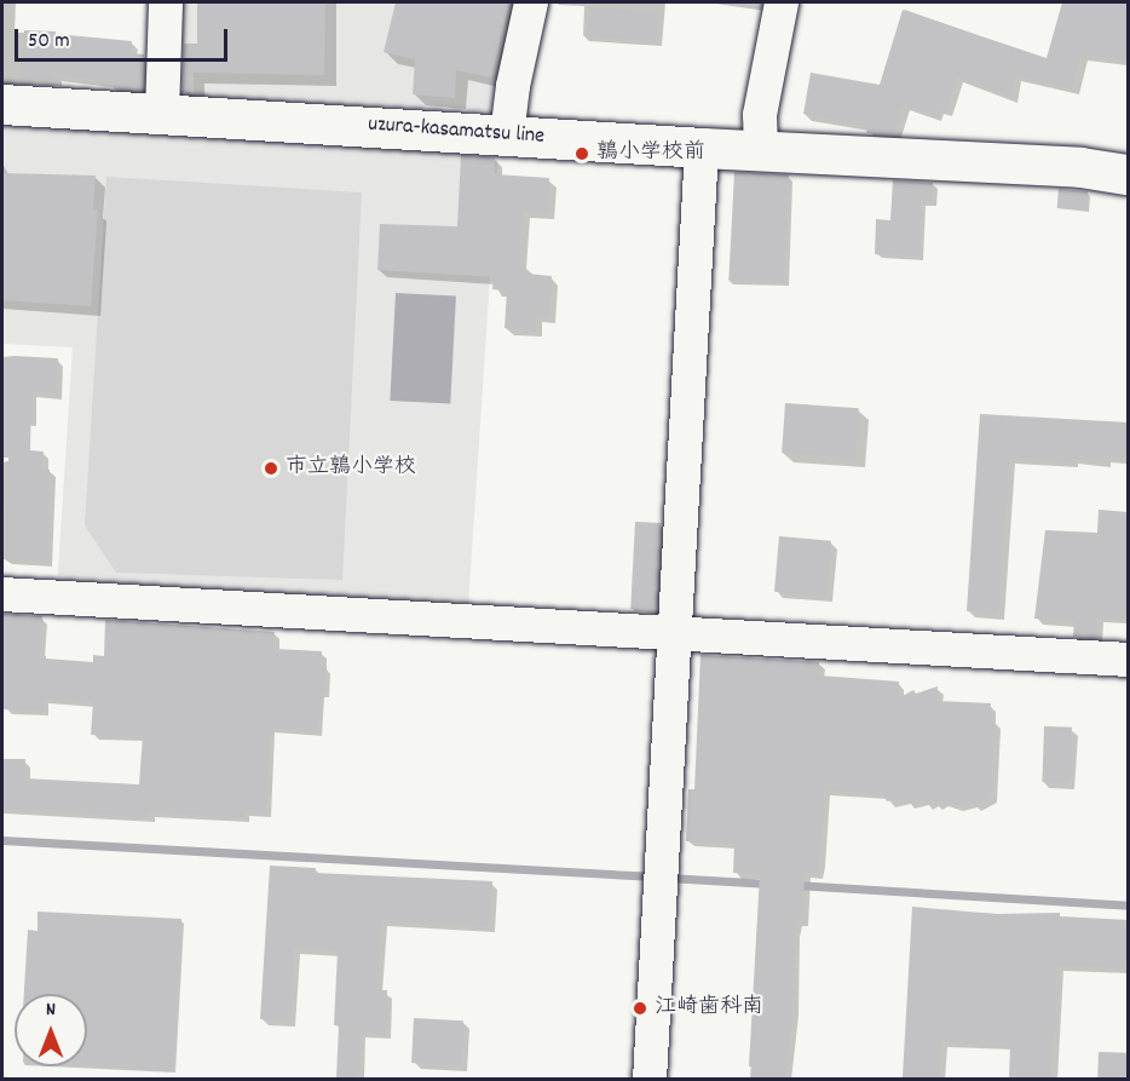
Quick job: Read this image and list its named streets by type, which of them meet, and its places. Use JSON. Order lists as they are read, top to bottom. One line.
{"streets":{"main road":["uzura-kasamatsu line"]},"places":["鶉小学校前","市立鶉小学校","江崎歯科南"],"scale_bar":"50 m","north":"top"}
